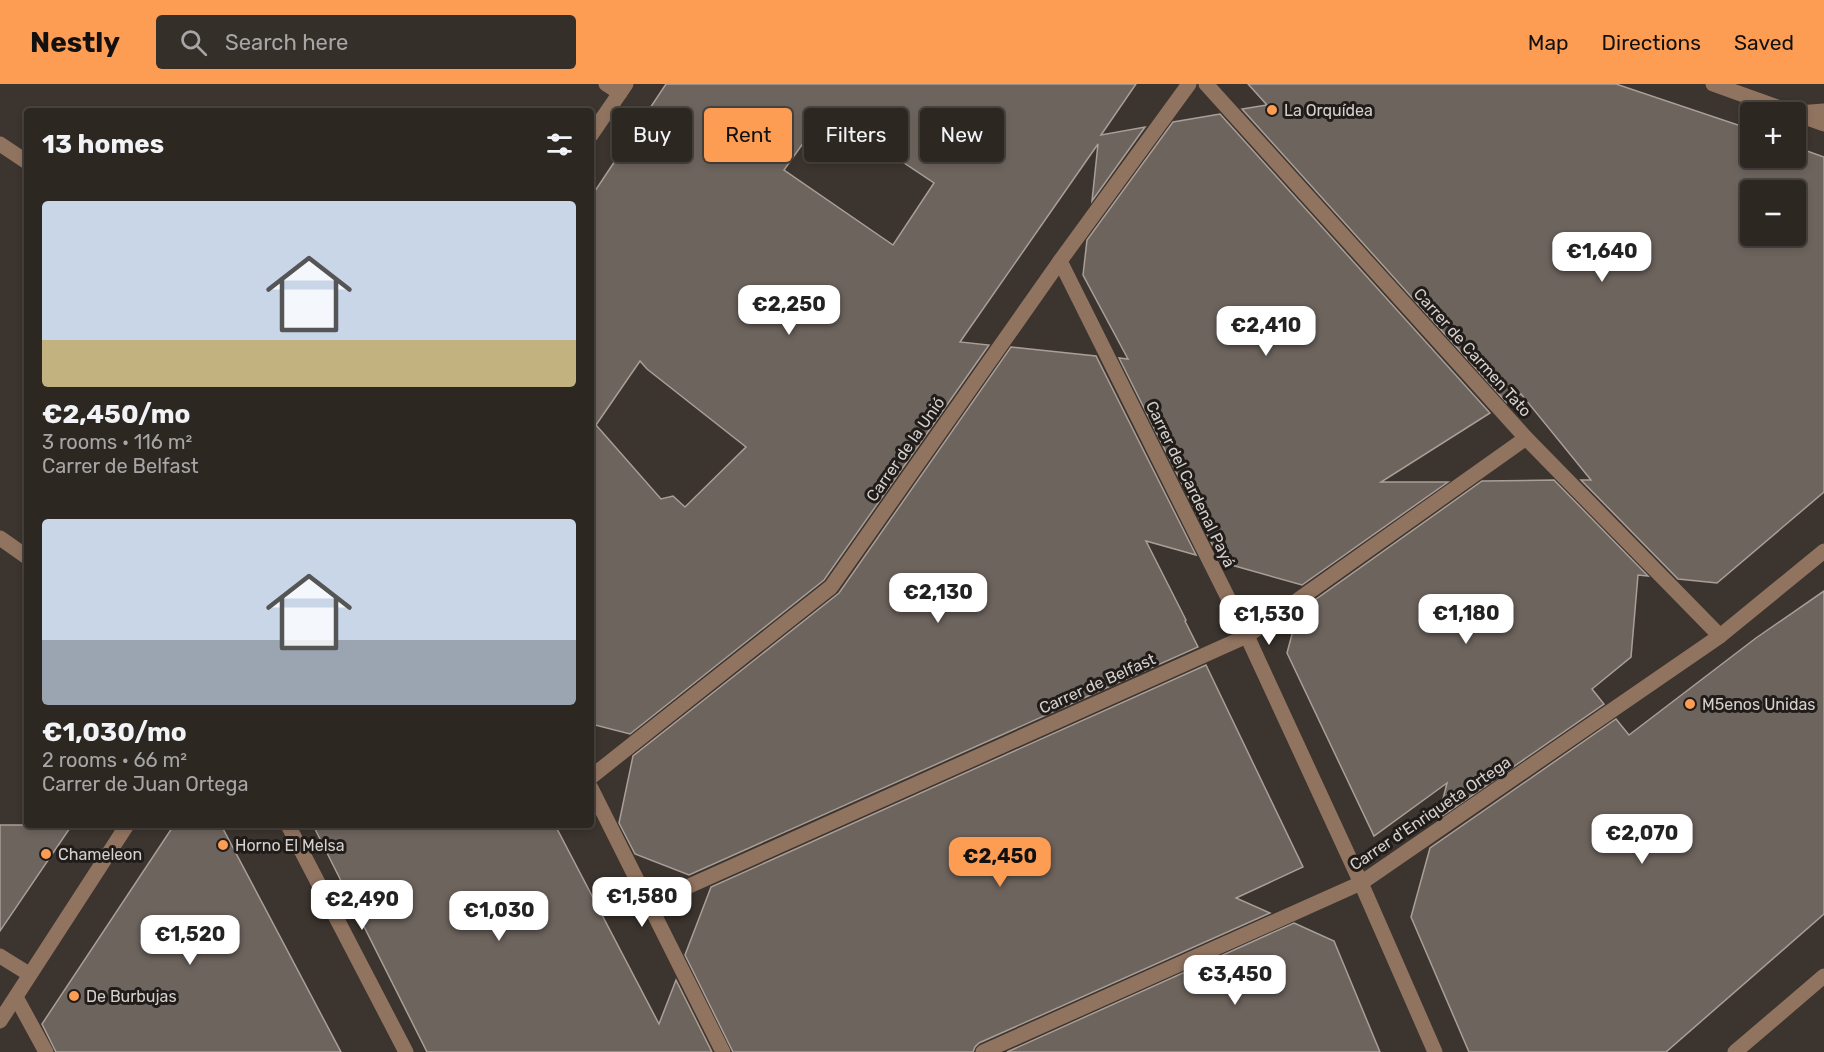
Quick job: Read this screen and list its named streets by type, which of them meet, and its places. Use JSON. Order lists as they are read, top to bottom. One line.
{"streets":{"street":["Carrer de Carmen Tato","Carrer de la Unió","Carrer del Cardenal Payá","Carrer de Belfast","Carrer d'Enriqueta Ortega"]},"crossings":[["Carrer de Carmen Tato","Carrer de Belfast"],["Carrer de Carmen Tato","Carrer d'Enriqueta Ortega"],["Carrer de la Unió","Carrer del Cardenal Payá"],["Carrer del Cardenal Payá","Carrer de Belfast"],["Carrer del Cardenal Payá","Carrer d'Enriqueta Ortega"]],"places":["La Orquídea","M5enos Unidas","Horno El Melsa","Chameleon","De Burbujas"],"page":{"header":"Nestly","search":"Search here","nav":["Map","Directions","Saved"],"map_buttons":["+","−"],"chip":["Buy","Rent","Filters","New"],"heading":"13 homes","list":[{"name":"€2,450/mo","note":"3 rooms · 116 m² · Carrer de Belfast"},{"name":"€1,030/mo","note":"2 rooms · 66 m² · Carrer de Juan Ortega"}],"price":["€1,640","€2,250","€2,410","€2,130","€1,180","€1,530","€2,070","€2,450","€1,580","€2,490","€1,030","€1,520","€3,450"]}}
